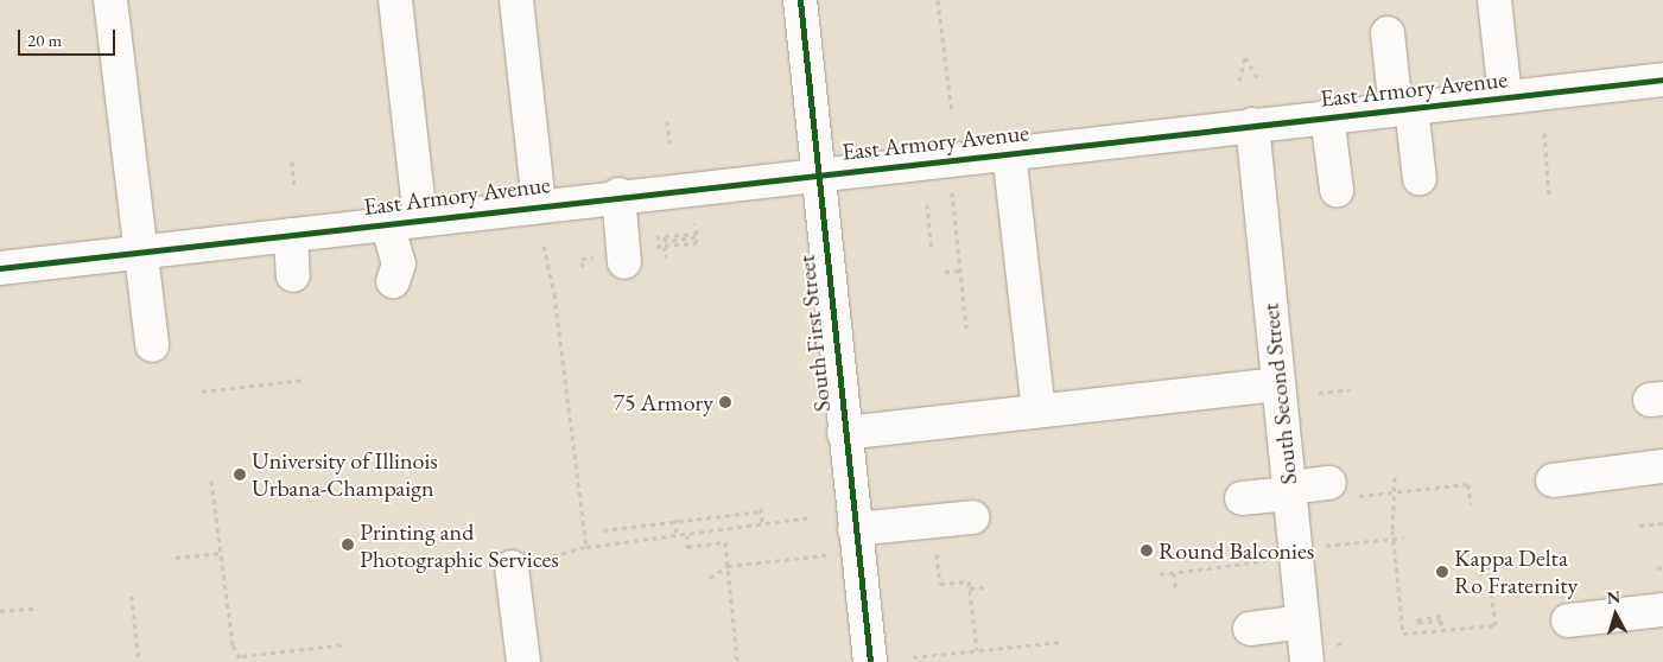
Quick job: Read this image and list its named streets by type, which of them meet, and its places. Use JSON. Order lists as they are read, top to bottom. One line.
{"streets":{"street":["East Armory Avenue","South First Street","South Second Street"]},"crossings":[["East Armory Avenue","South First Street"],["East Armory Avenue","South Second Street"]],"places":["75 Armory","University of Illinois Urbana-Champaign","Printing and Photographic Services","Round Balconies","Kappa Delta Ro Fraternity"],"scale_bar":"20 m","north":"top"}
